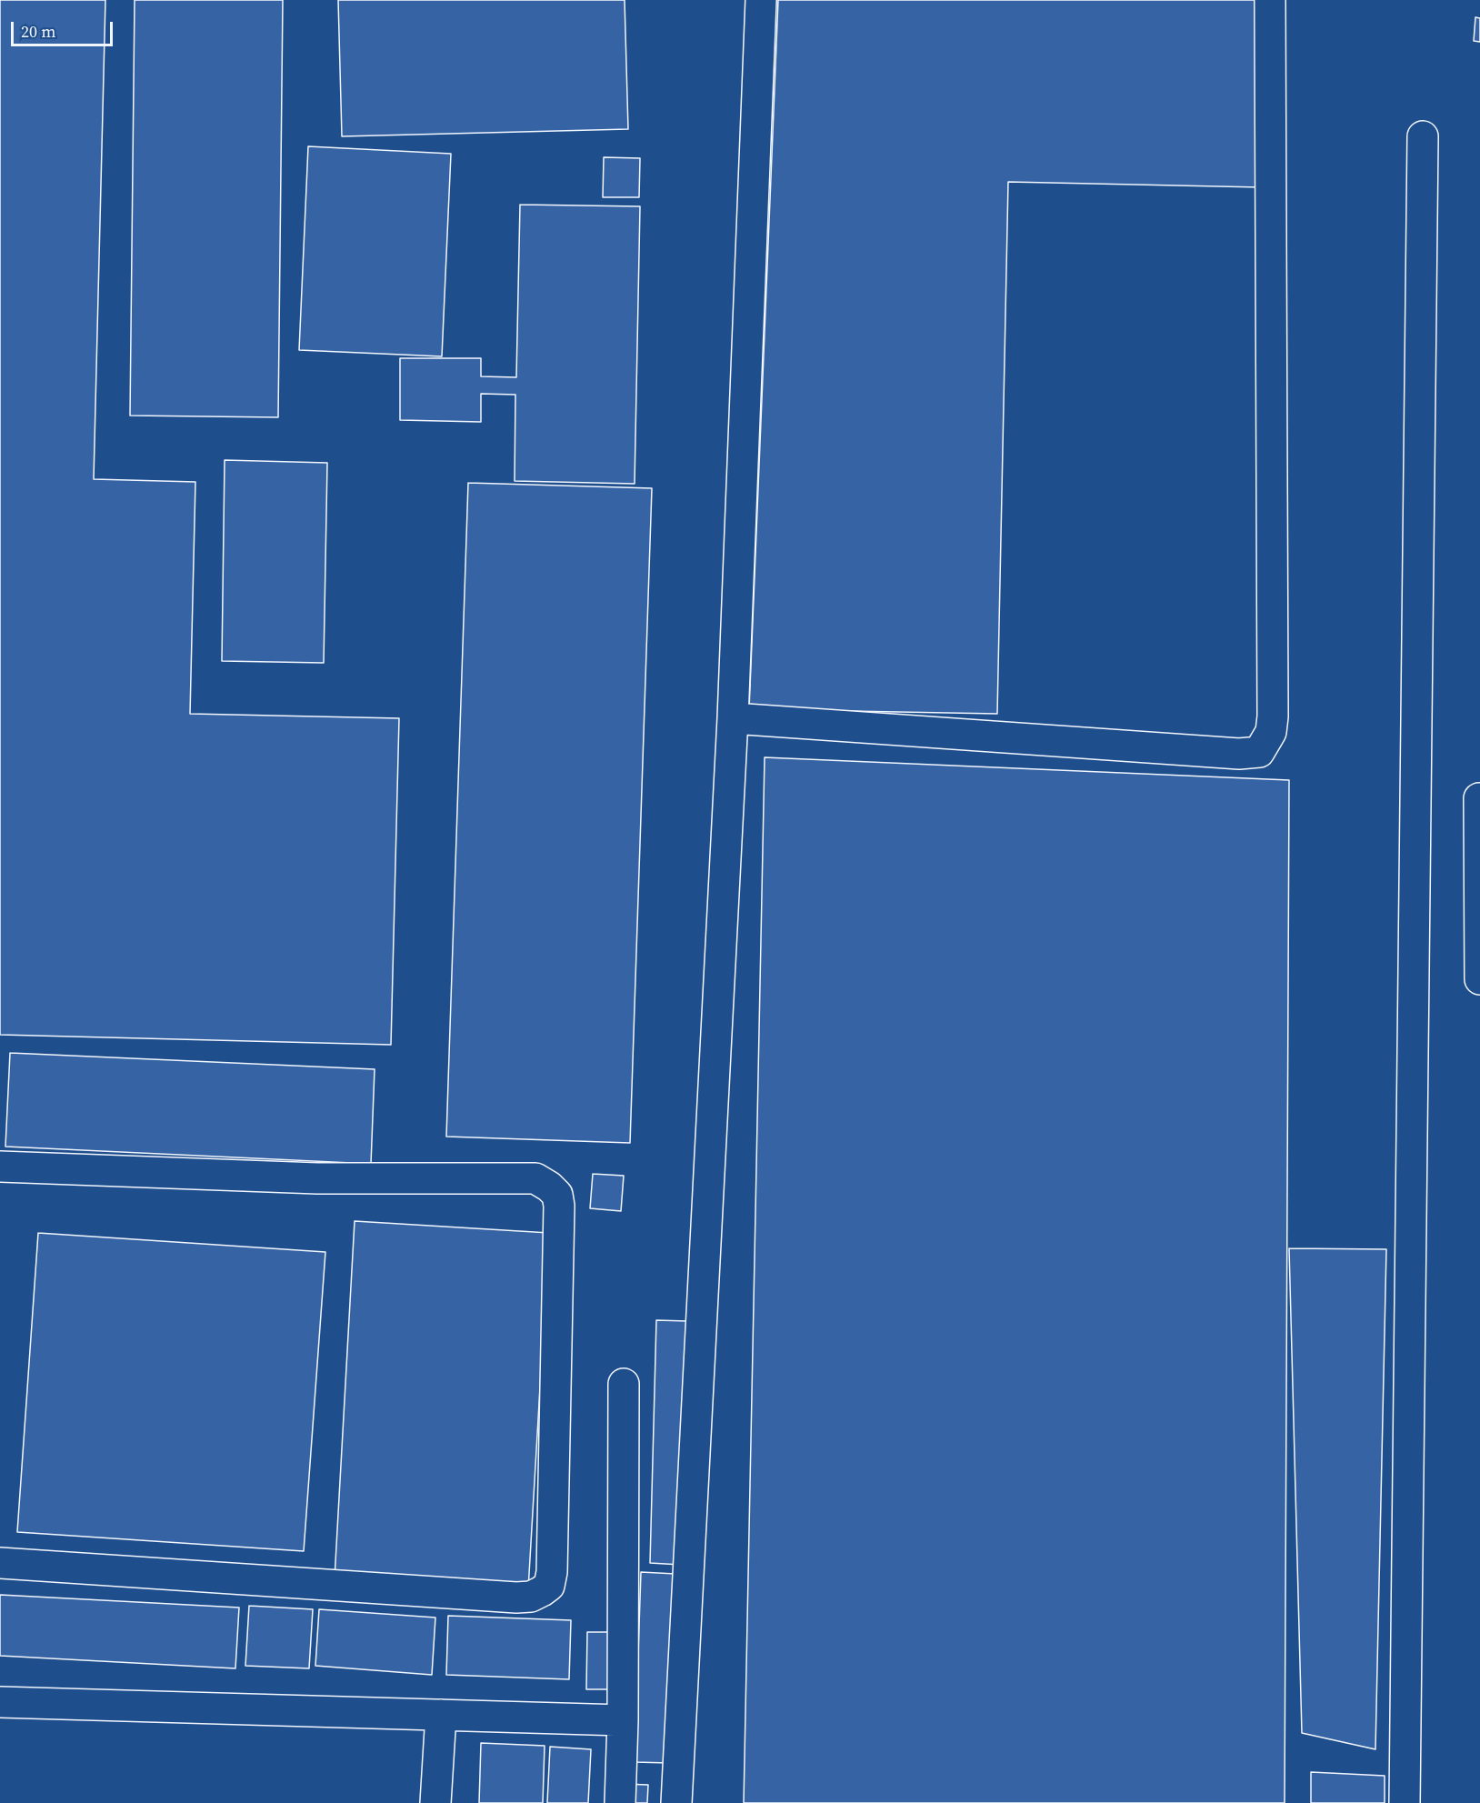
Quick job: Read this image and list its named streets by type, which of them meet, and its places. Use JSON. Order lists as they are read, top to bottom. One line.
{"scale_bar":"20 m"}
